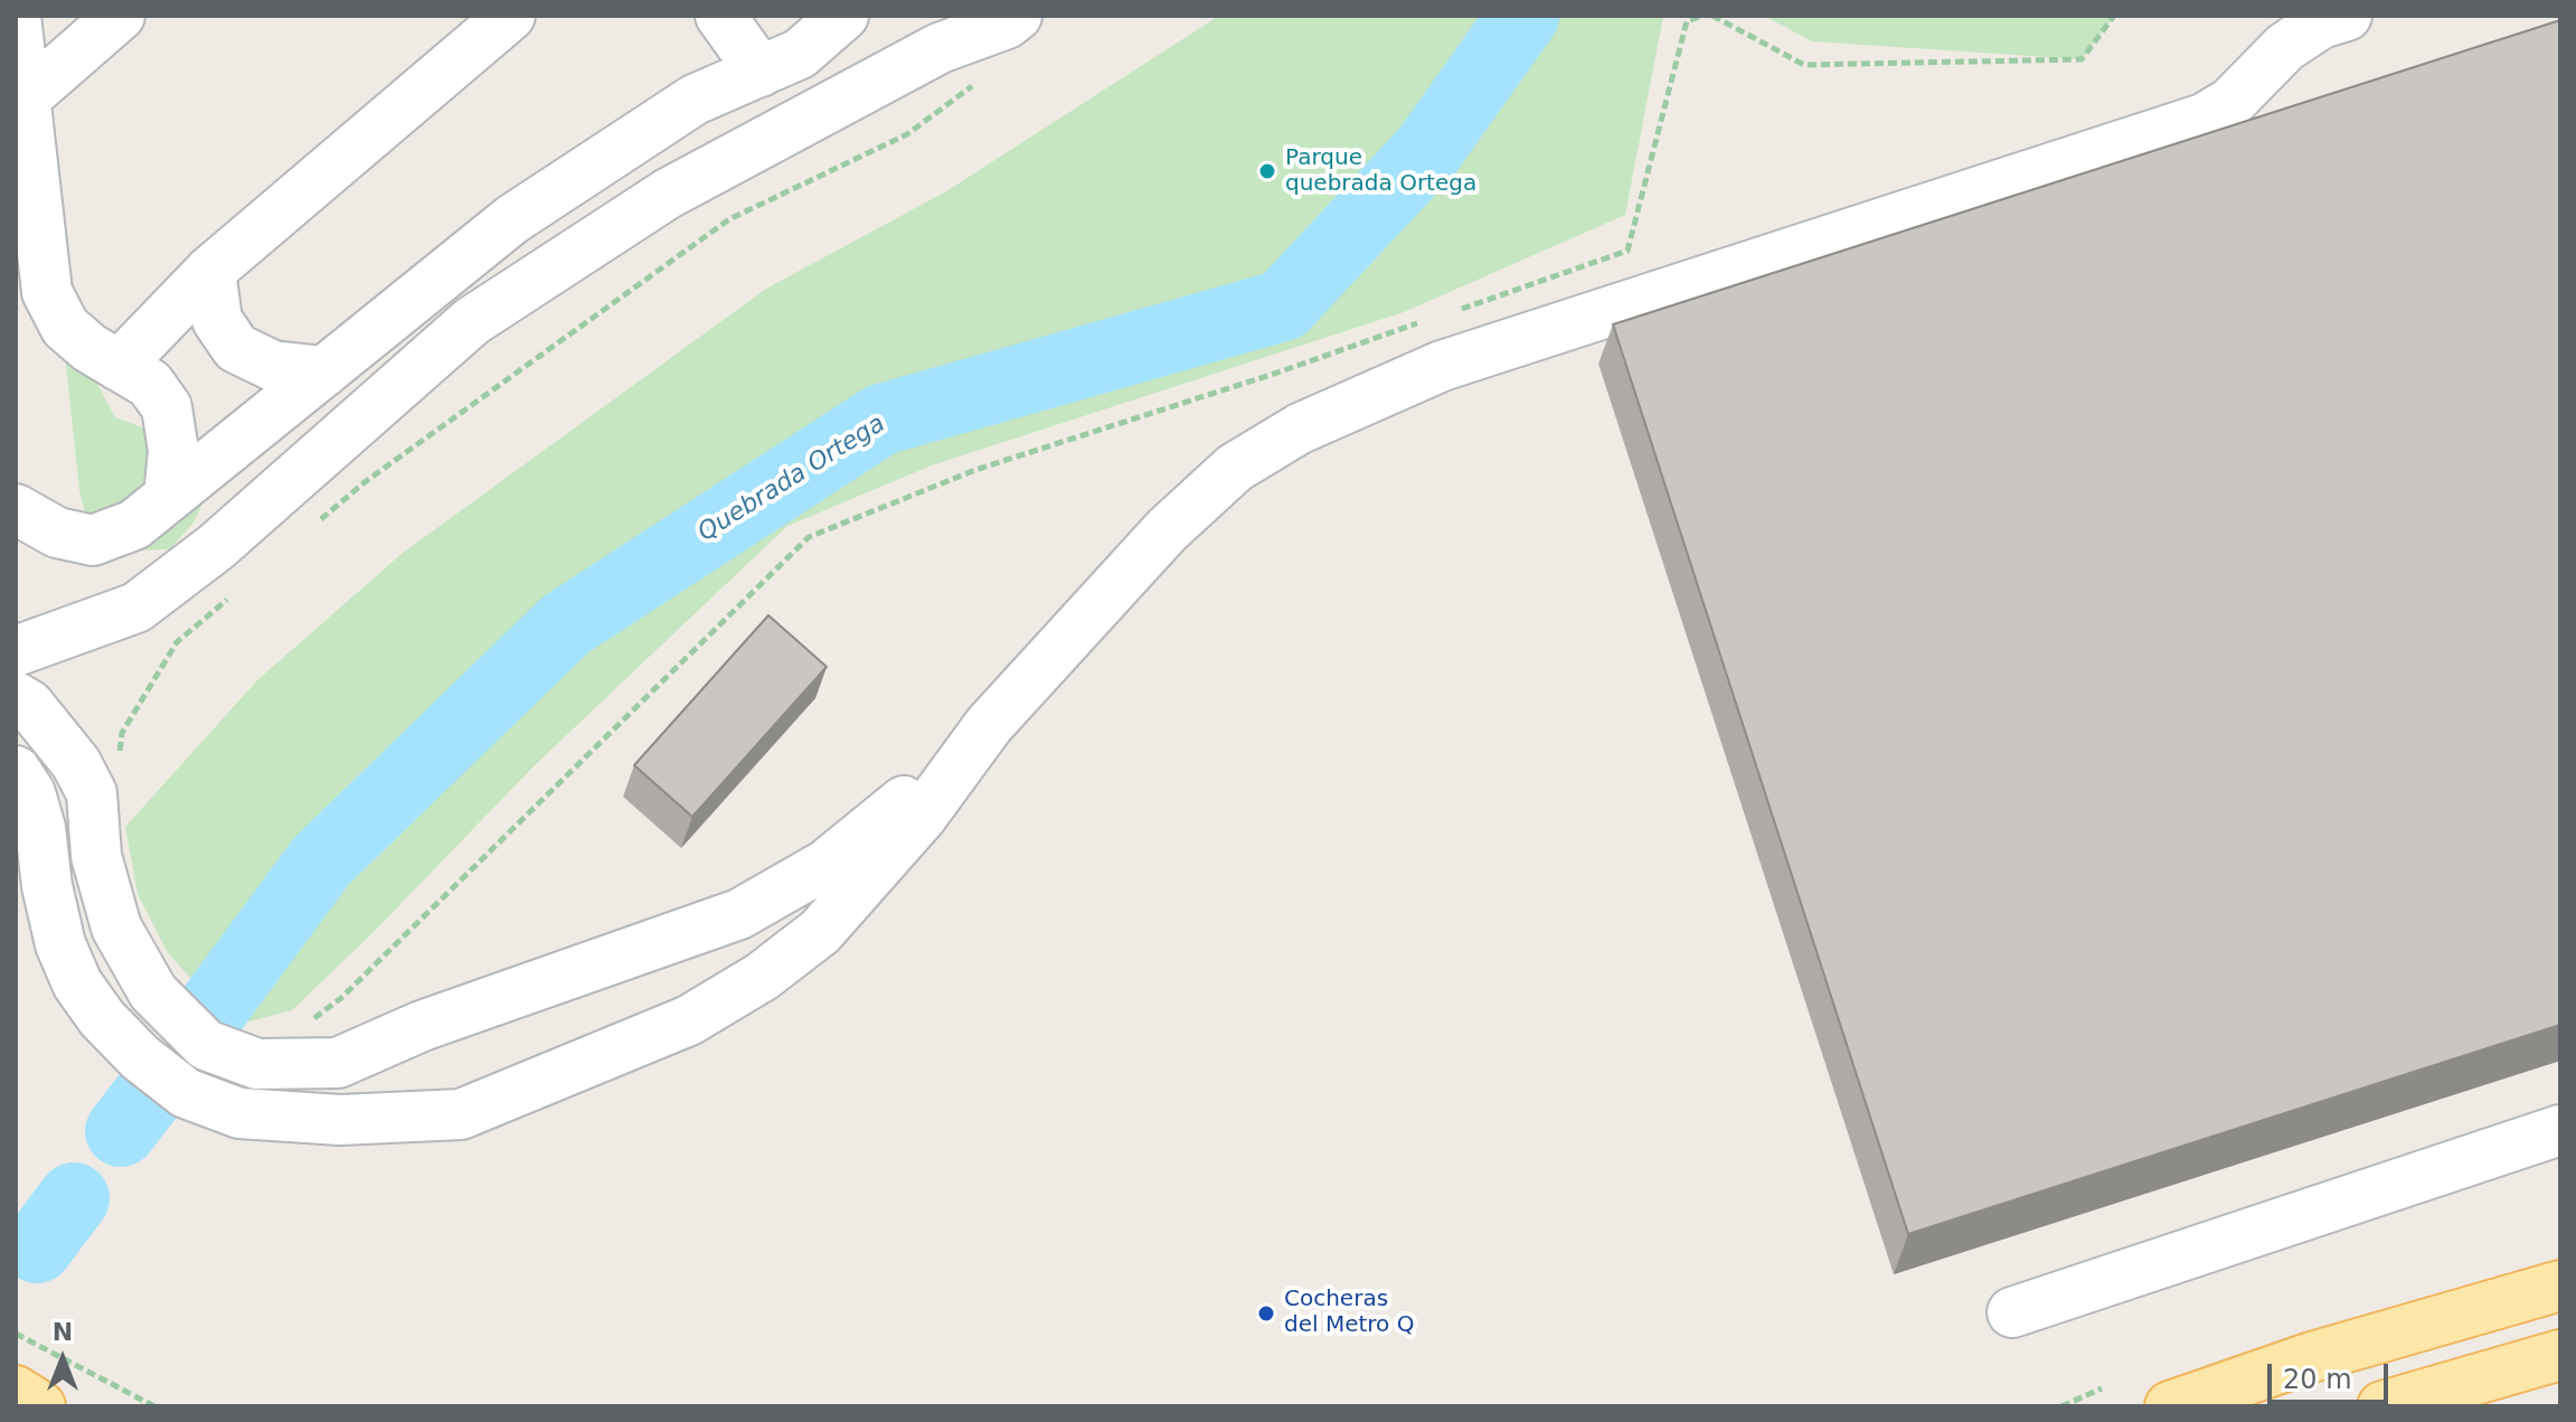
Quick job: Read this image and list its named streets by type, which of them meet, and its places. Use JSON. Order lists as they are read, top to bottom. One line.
{"water":["Quebrada Ortega"],"places":["Parque quebrada Ortega","Cocheras del Metro Q"],"scale_bar":"20 m","north":"top"}
